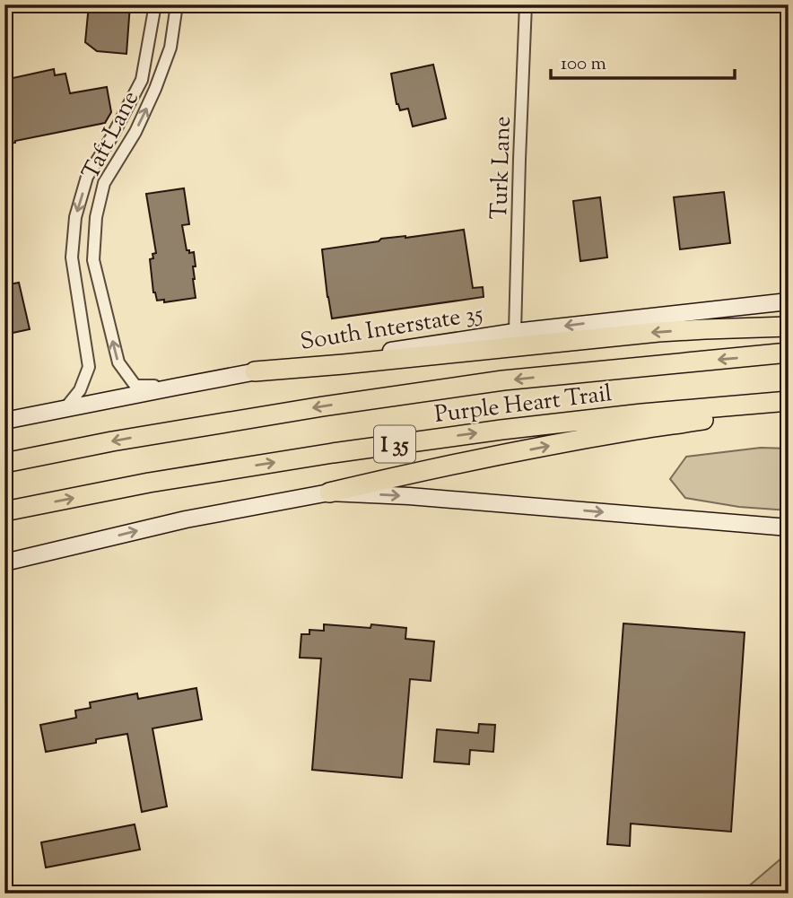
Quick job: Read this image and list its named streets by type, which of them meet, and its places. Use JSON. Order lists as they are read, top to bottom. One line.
{"streets":{"highway":["Purple Heart Trail","I 35"],"main road":["South Interstate 35"],"street":["Taft Lane","Turk Lane"]},"crossings":[["Taft Lane","South Interstate 35"],["Turk Lane","South Interstate 35"]],"scale_bar":"100 m"}
